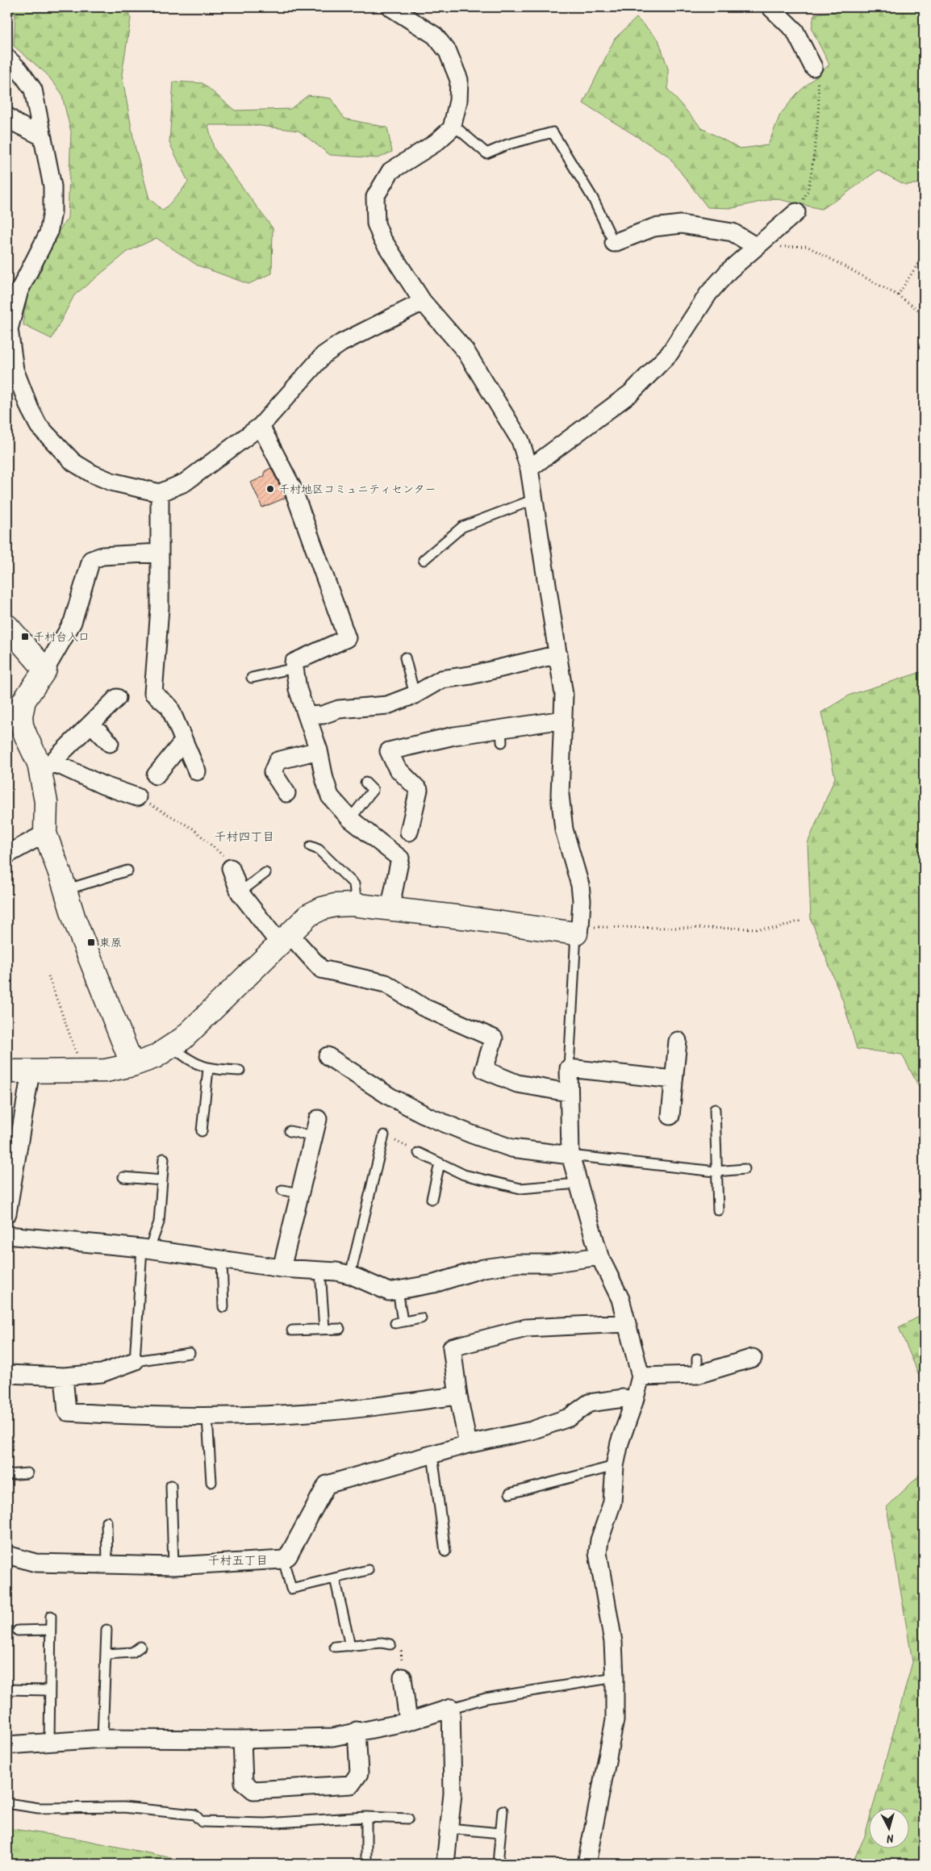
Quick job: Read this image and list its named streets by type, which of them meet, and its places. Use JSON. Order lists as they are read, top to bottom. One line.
{"districts":["千村四丁目","千村五丁目"],"places":{"other":["千村地区コミュニティセンター"],"transit":["千村台入口","東原"]},"north":"bottom"}
